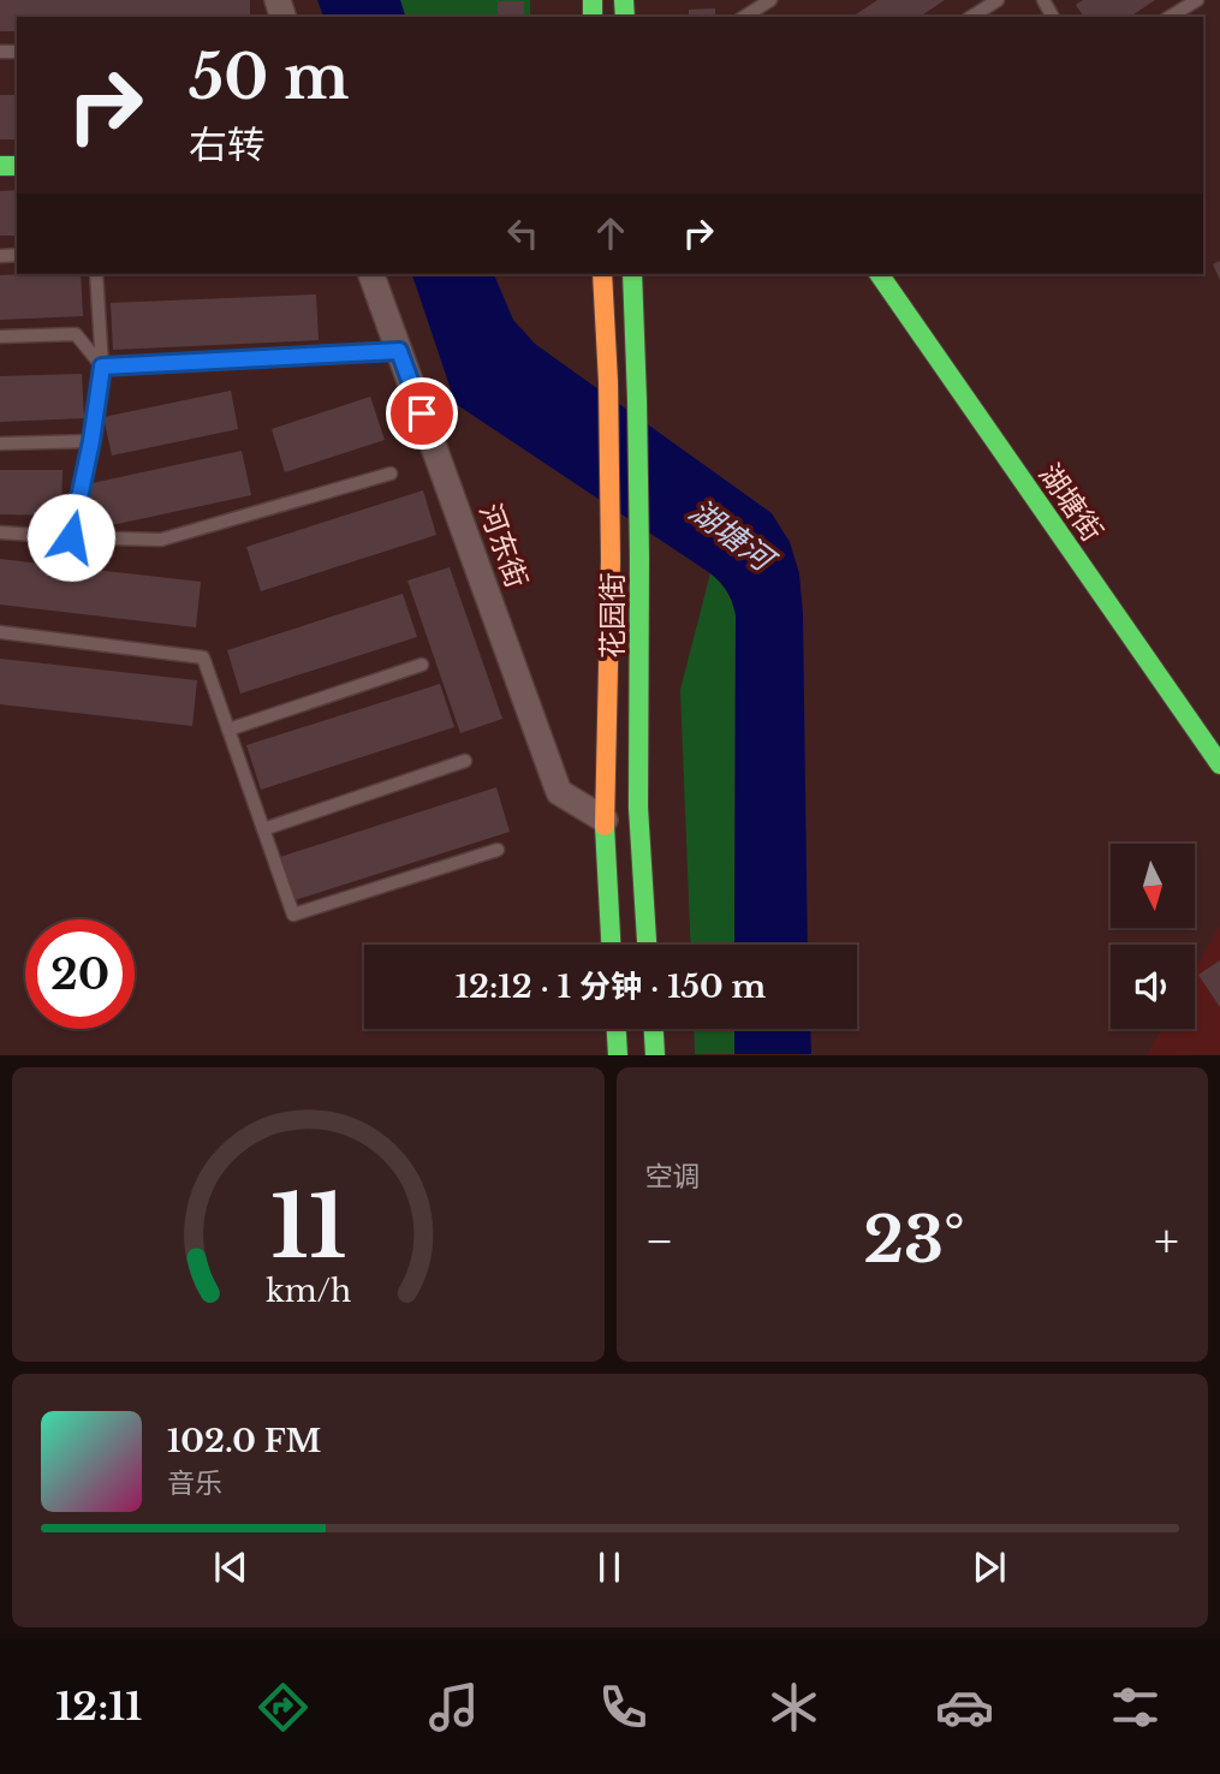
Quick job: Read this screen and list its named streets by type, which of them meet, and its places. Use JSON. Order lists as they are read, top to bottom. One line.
{"streets":{"main road":["湖塘街","花园街"],"street":["河东街"]},"crossings":[["河东街","花园街"]],"water":["湖塘河"],"north":"bottom","page":{"turn":["50 m","右转"],"limit":"20","trip":"12:12 · 1 分钟 · 150 m","tile":"空调","heat":["−","23°","+"],"song":["102.0 FM","音乐"],"tabs":"12:11","gauge":["11","km/h"]}}
